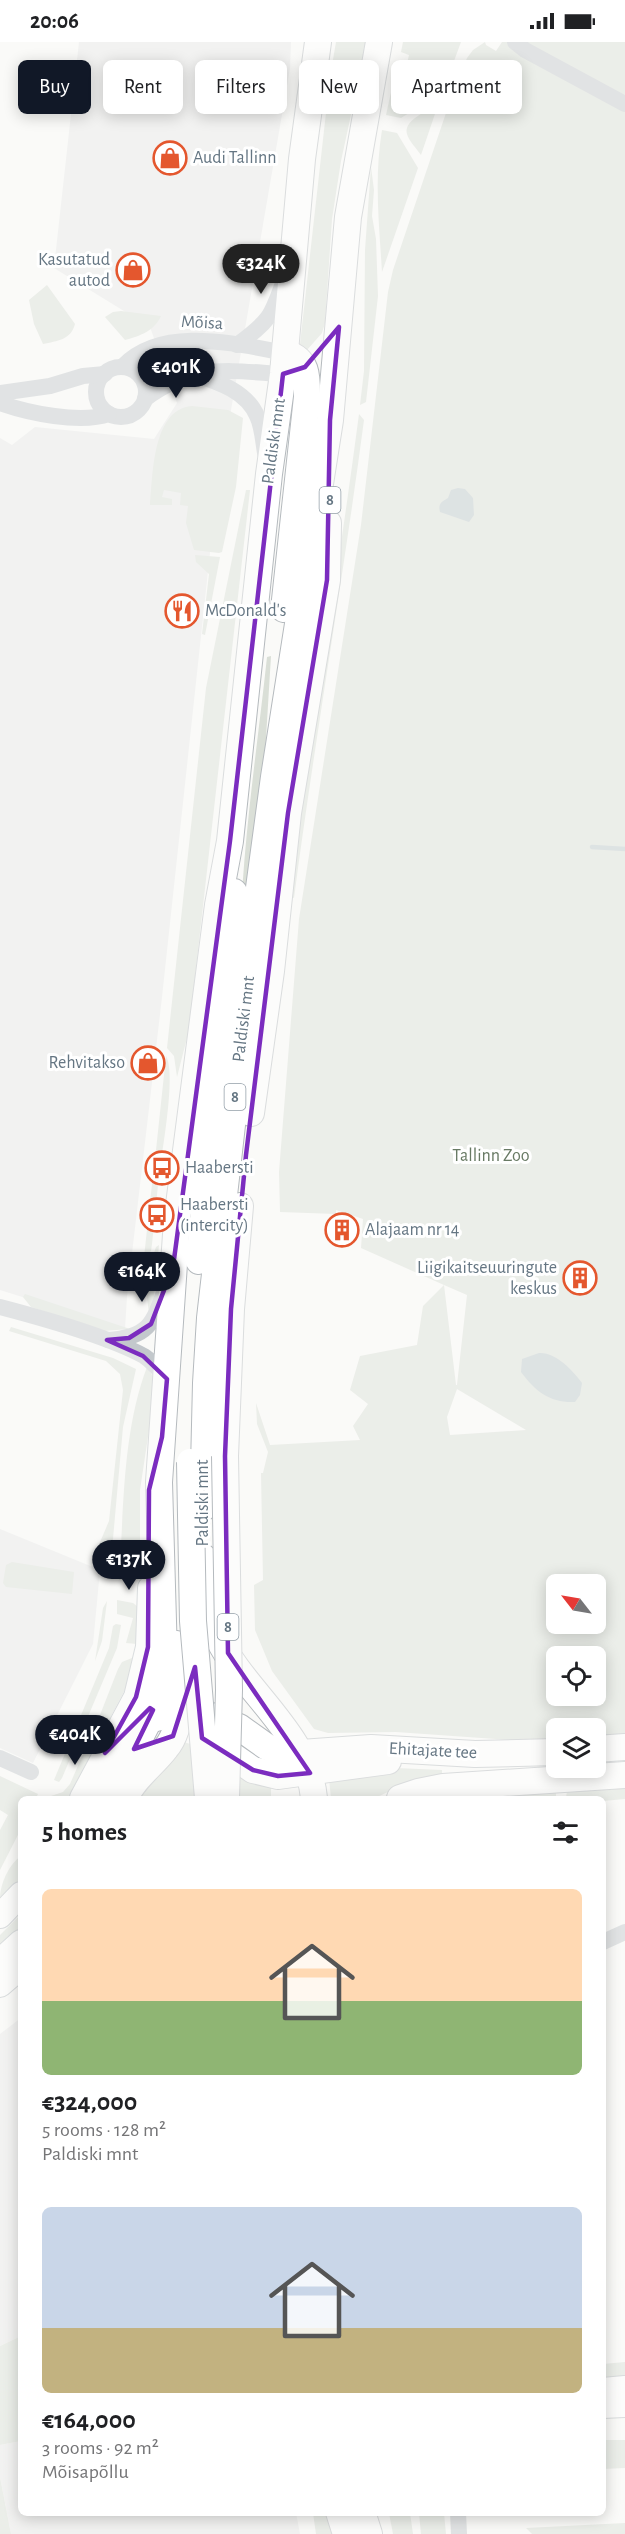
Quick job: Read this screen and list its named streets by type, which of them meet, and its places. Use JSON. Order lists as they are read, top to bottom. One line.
{"streets":{"main road":["Paldiski mnt","8","Ehitajate tee"],"street":["Mõisa"]},"crossings":[["Mõisa","Paldiski mnt"],["Paldiski mnt","Ehitajate tee"]],"parks":["Tallinn Zoo"],"places":{"shop":["Audi Tallinn","Kasutatud autod","Rehvitakso"],"restaurant":["McDonald's"],"bus stop":["Haabersti","Haabersti (intercity)"],"building":["Alajaam nr 14","Liigikaitseuuringute keskus"]},"north":"top left","page":{"status":"20:06","chip":["Buy","Rent","Filters","New","Apartment"],"price":["€324K","€401K","€164K","€137K","€404K"],"heading":"5 homes","list":[{"name":"€324,000","note":"5 rooms · 128 m² · Paldiski mnt"},{"name":"€164,000","note":"3 rooms · 92 m² · Mõisapõllu"}]}}
